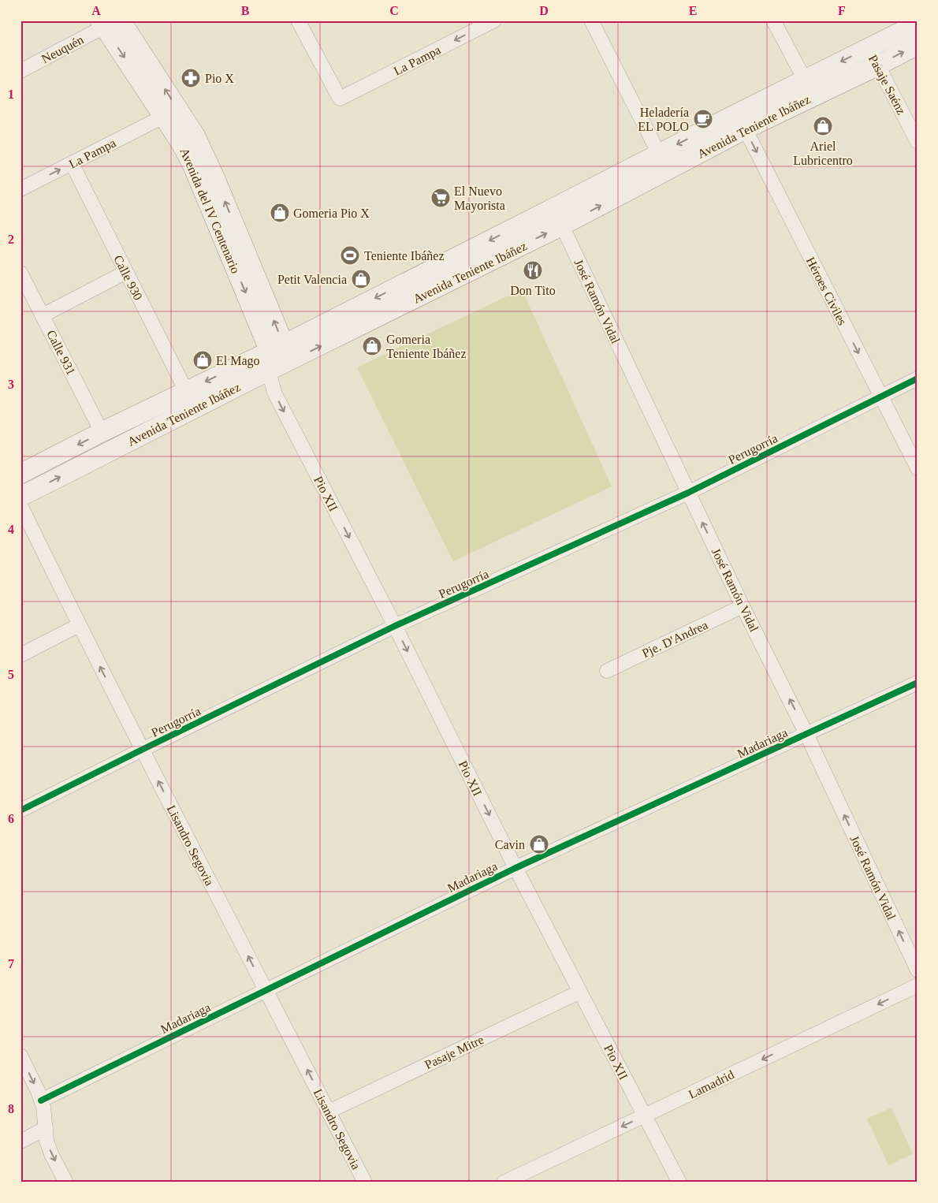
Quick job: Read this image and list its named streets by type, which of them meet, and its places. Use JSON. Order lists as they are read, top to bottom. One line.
{"streets":{"main road":["Avenida Teniente Ibáñez","Avenida del IV Centenario"],"street":["Neuquén","La Pampa","Pasaje Saénz","Calle 930","Héroes Civiles","José Ramón Vidal","Calle 931","Perugorría","Pio XII","Pje. D'Andrea","Madariaga","Lisandro Segovia","Pasaje Mitre","Lamadrid"]},"crossings":[["Neuquén","Avenida del IV Centenario"],["La Pampa","Avenida del IV Centenario"],["La Pampa","Calle 930"],["Pasaje Saénz","Avenida Teniente Ibáñez"],["Avenida Teniente Ibáñez","Avenida del IV Centenario"],["Avenida Teniente Ibáñez","Calle 930"],["Avenida Teniente Ibáñez","Héroes Civiles"],["Avenida Teniente Ibáñez","José Ramón Vidal"],["Avenida Teniente Ibáñez","Calle 931"],["Avenida Teniente Ibáñez","Pio XII"],["Héroes Civiles","Perugorría"],["José Ramón Vidal","Perugorría"],["José Ramón Vidal","Pje. D'Andrea"],["José Ramón Vidal","Madariaga"],["Perugorría","Pio XII"],["Perugorría","Lisandro Segovia"],["Pio XII","Madariaga"],["Pio XII","Pasaje Mitre"],["Pio XII","Lamadrid"],["Madariaga","Lisandro Segovia"],["Lisandro Segovia","Pasaje Mitre"]],"one_way":["Héroes Civiles","José Ramón Vidal","Pio XII","Lisandro Segovia","Lamadrid"],"places":{"pharmacy":["Pio X"],"cafe":["Heladería EL POLO"],"shop":["Ariel Lubricentro","Gomeria Pio X","Petit Valencia","Gomeria Teniente Ibáñez","El Mago","Cavin"],"supermarket":["El Nuevo Mayorista"],"sports":["Teniente Ibáñez"],"restaurant":["Don Tito"]},"grid":{"columns":["A","B","C","D","E","F"],"rows":["1","2","3","4","5","6","7","8"]}}
